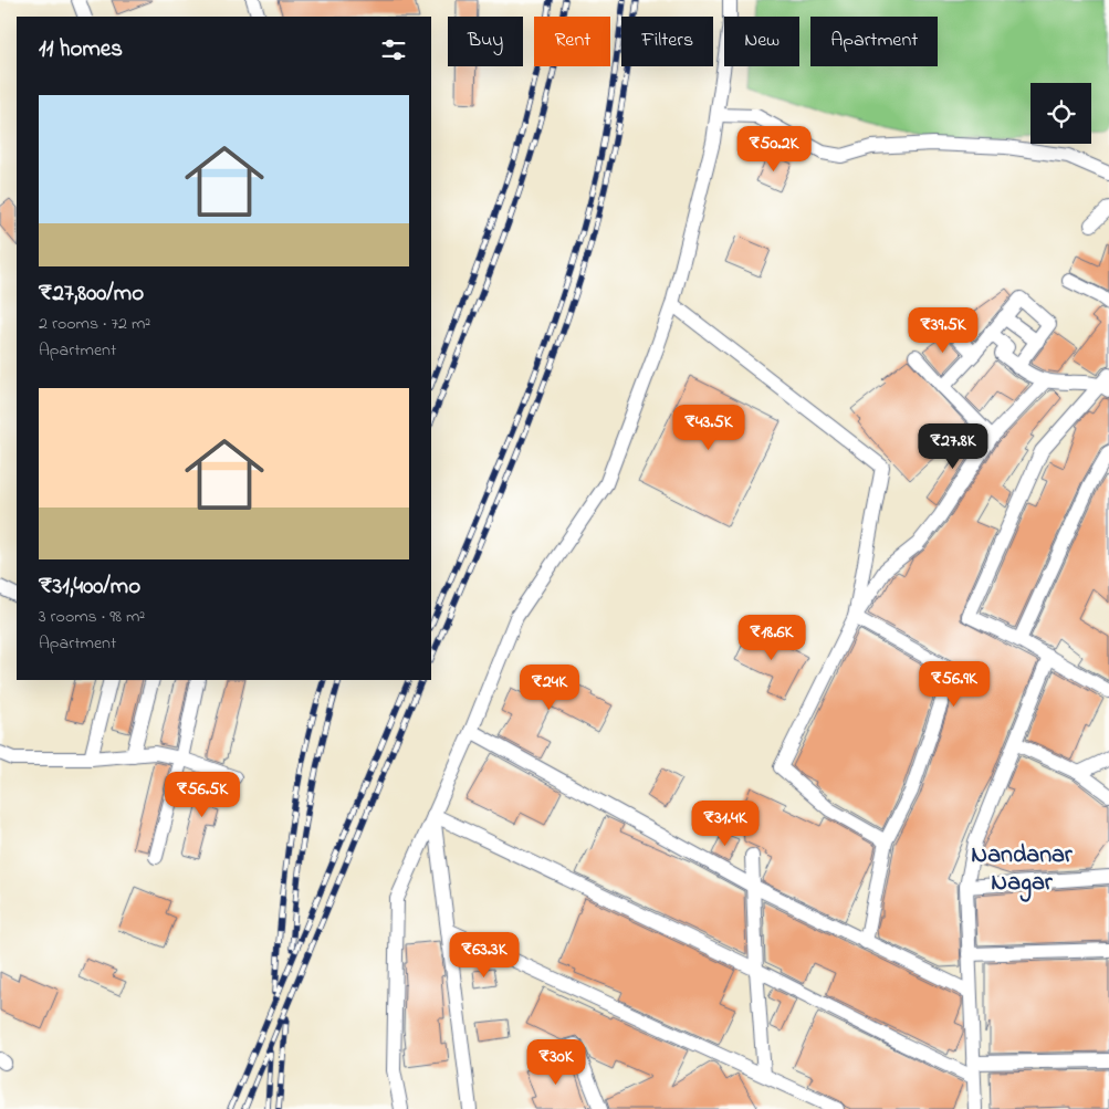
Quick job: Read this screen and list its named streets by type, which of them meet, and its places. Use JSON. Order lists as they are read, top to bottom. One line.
{"districts":["Nandanar Nagar"],"page":{"chip":["Buy","Rent","Filters","New","Apartment"],"heading":"11 homes","list":[{"name":"₹27,800/mo","note":"2 rooms · 72 m² · Apartment"},{"name":"₹31,400/mo","note":"3 rooms · 98 m² · Apartment"}],"price":["₹50.2K","₹39.5K","₹43.5K","₹27.8K","₹18.6K","₹56.9K","₹24K","₹56.5K","₹31.4K","₹63.3K","₹30K"]}}
